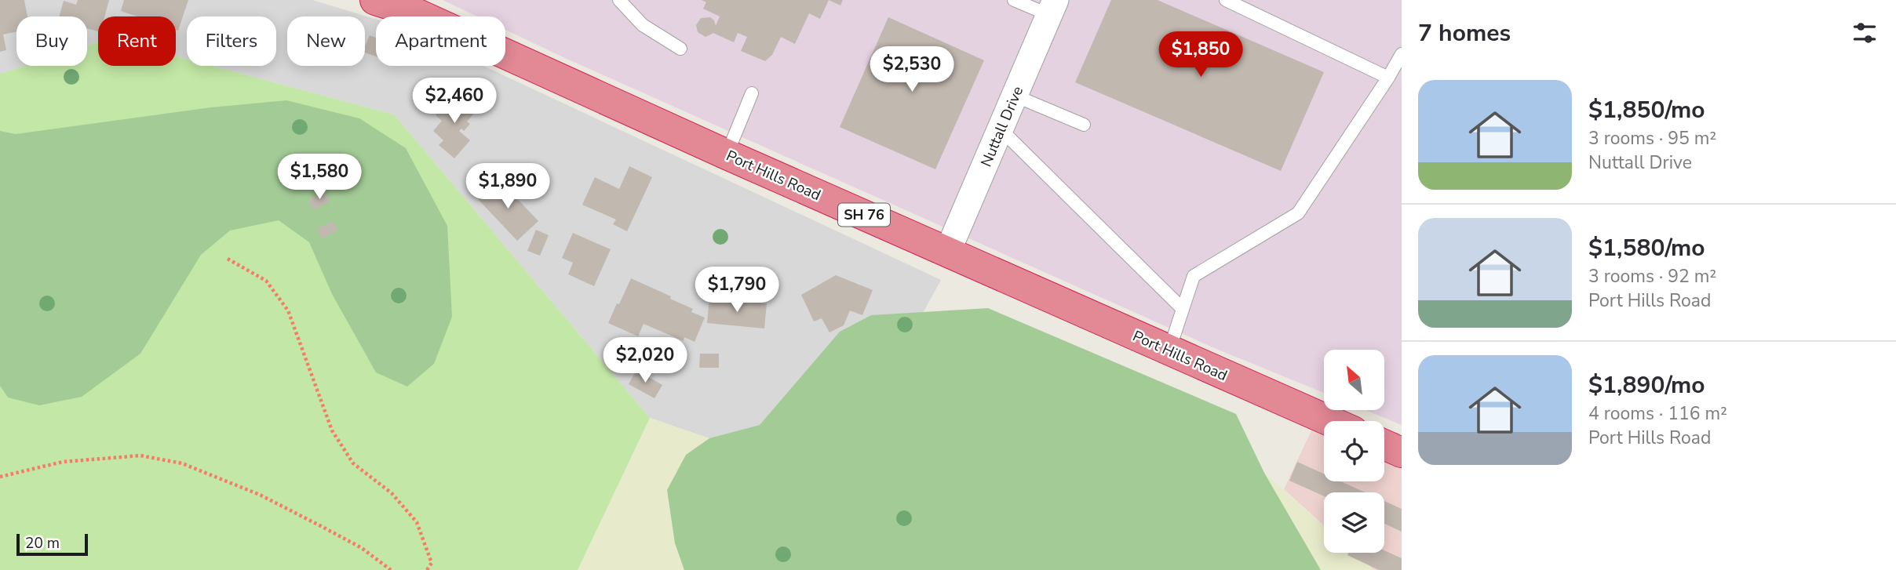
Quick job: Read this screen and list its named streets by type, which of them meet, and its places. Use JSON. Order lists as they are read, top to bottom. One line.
{"streets":{"highway":["Port Hills Road","SH 76"],"street":["Nuttall Drive"]},"crossings":[["Nuttall Drive","Port Hills Road"]],"scale_bar":"20 m","north":"top left","page":{"heading":"7 homes","chip":["Buy","Rent","Filters","New","Apartment"],"price":["$1,850","$2,530","$2,460","$1,580","$1,890","$1,790","$2,020"],"list":[{"name":"$1,850/mo","note":"3 rooms · 95 m² · Nuttall Drive"},{"name":"$1,580/mo","note":"3 rooms · 92 m² · Port Hills Road"},{"name":"$1,890/mo","note":"4 rooms · 116 m² · Port Hills Road"}],"scale":"20 m"}}
